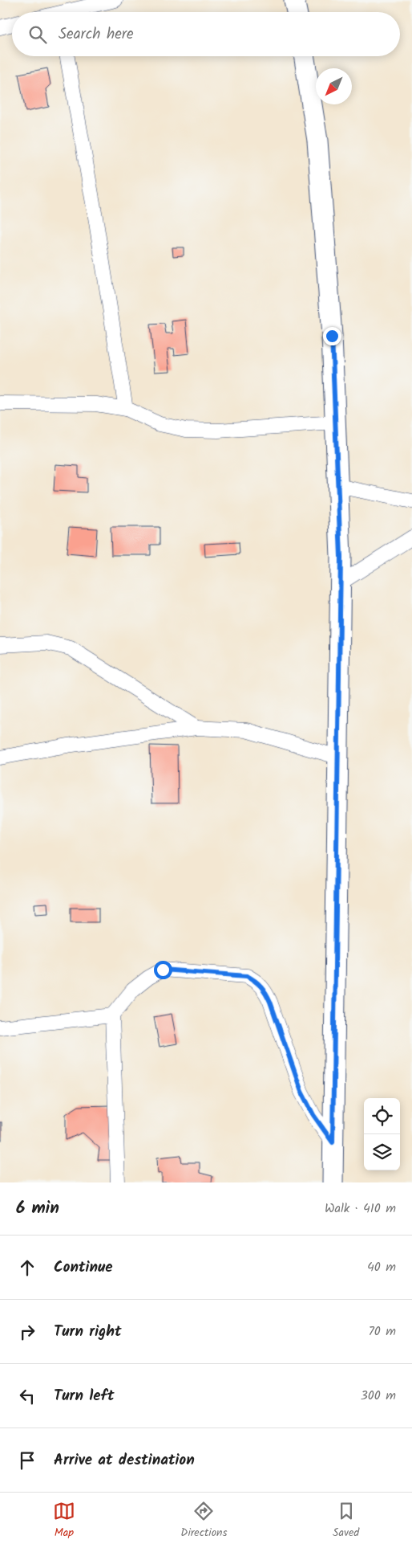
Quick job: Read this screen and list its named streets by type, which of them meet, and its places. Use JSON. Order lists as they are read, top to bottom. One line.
{"north":"bottom left","page":{"search":"Search here","heading":["6 min","Walk · 410 m"],"list":[["Continue","40 m"],["Turn right","70 m"],["Turn left","300 m"],"Arrive at destination"],"nav":["Map","Directions","Saved"]}}
